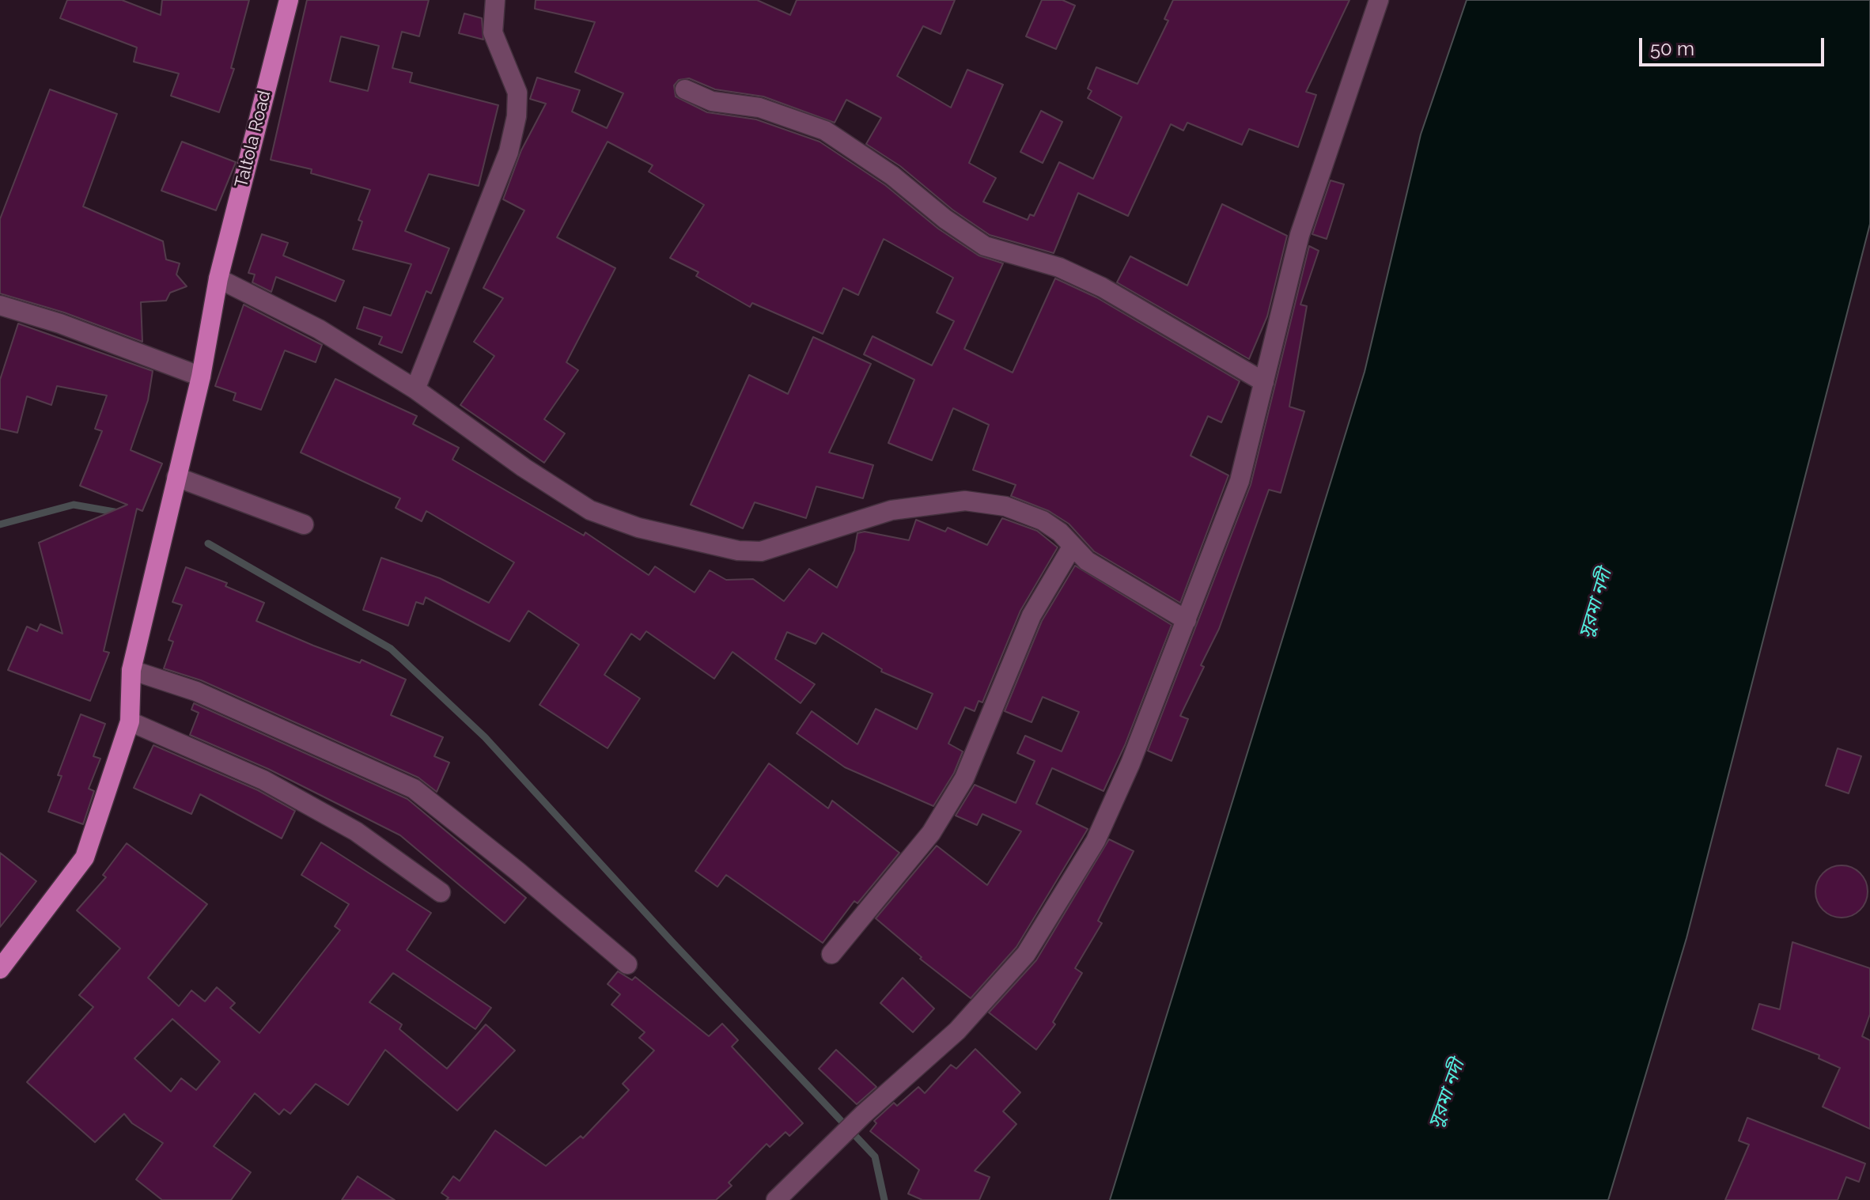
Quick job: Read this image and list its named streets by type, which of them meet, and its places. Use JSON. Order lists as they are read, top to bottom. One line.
{"streets":{"main road":["Taltola Road"]},"water":["সুরমা নদী"],"scale_bar":"50 m"}
